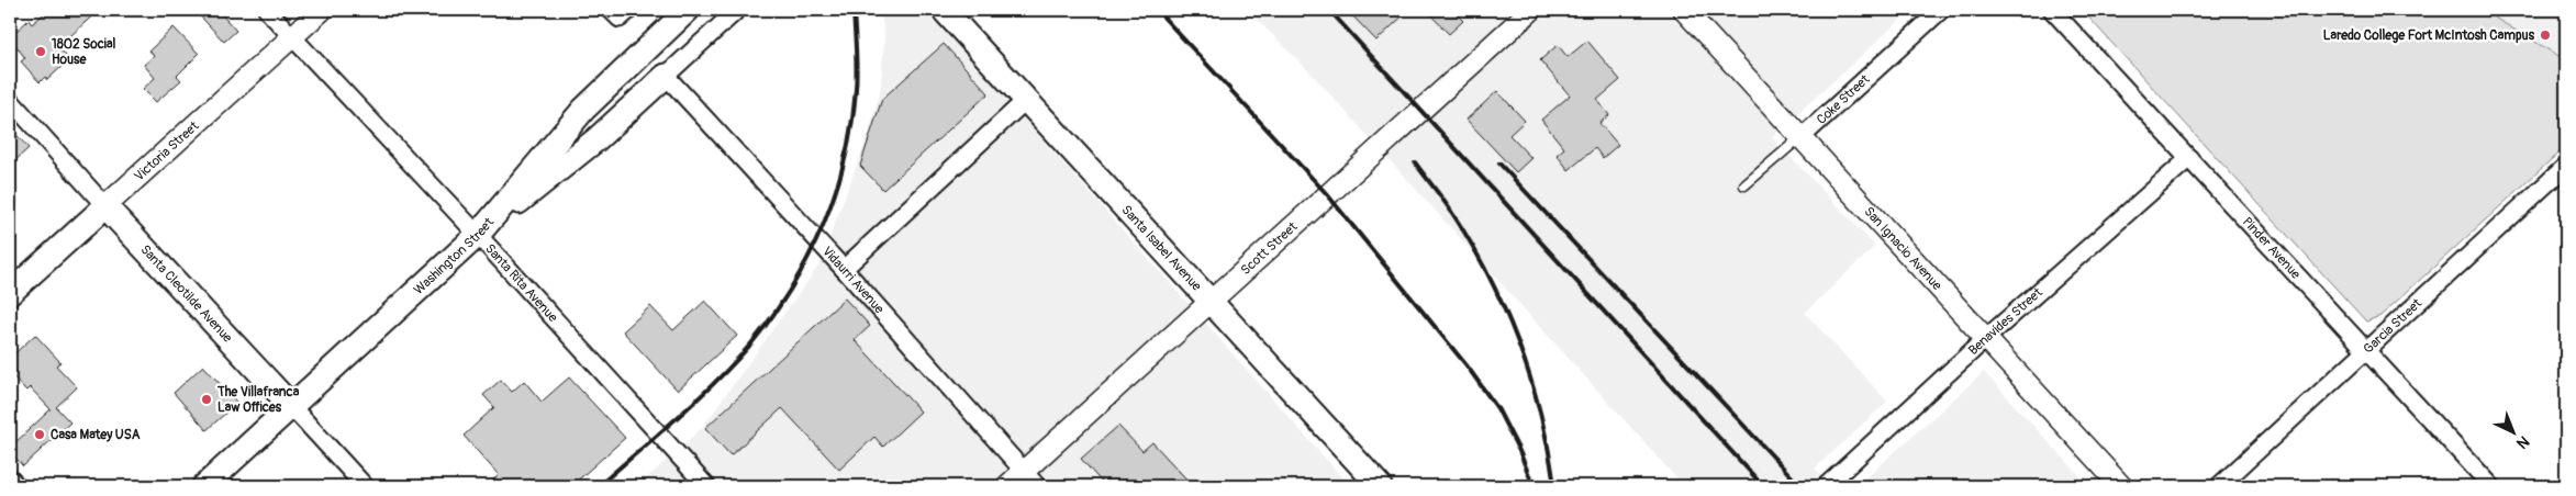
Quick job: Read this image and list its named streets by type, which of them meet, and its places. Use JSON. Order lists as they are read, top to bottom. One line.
{"streets":{"main road":["Victoria Street","Santa Isabel Avenue","Washington Street","Santa Cleotilde Avenue"],"street":["Coke Street","Scott Street","San Ignacio Avenue","Pinder Avenue","Vidaurri Avenue","Santa Rita Avenue","Benavides Street","Garcia Street"]},"crossings":[["Coke Street","San Ignacio Avenue"],["Victoria Street","Santa Rita Avenue"],["Victoria Street","Santa Cleotilde Avenue"],["Santa Isabel Avenue","Scott Street"],["Scott Street","Vidaurri Avenue"],["San Ignacio Avenue","Benavides Street"],["Pinder Avenue","Benavides Street"],["Pinder Avenue","Garcia Street"],["Washington Street","Santa Rita Avenue"],["Washington Street","Santa Cleotilde Avenue"]],"places":["Laredo College Fort McIntosh Campus","1802 Social House","The Villafranca Law Offices","Casa Matey USA"],"north":"bottom right"}
